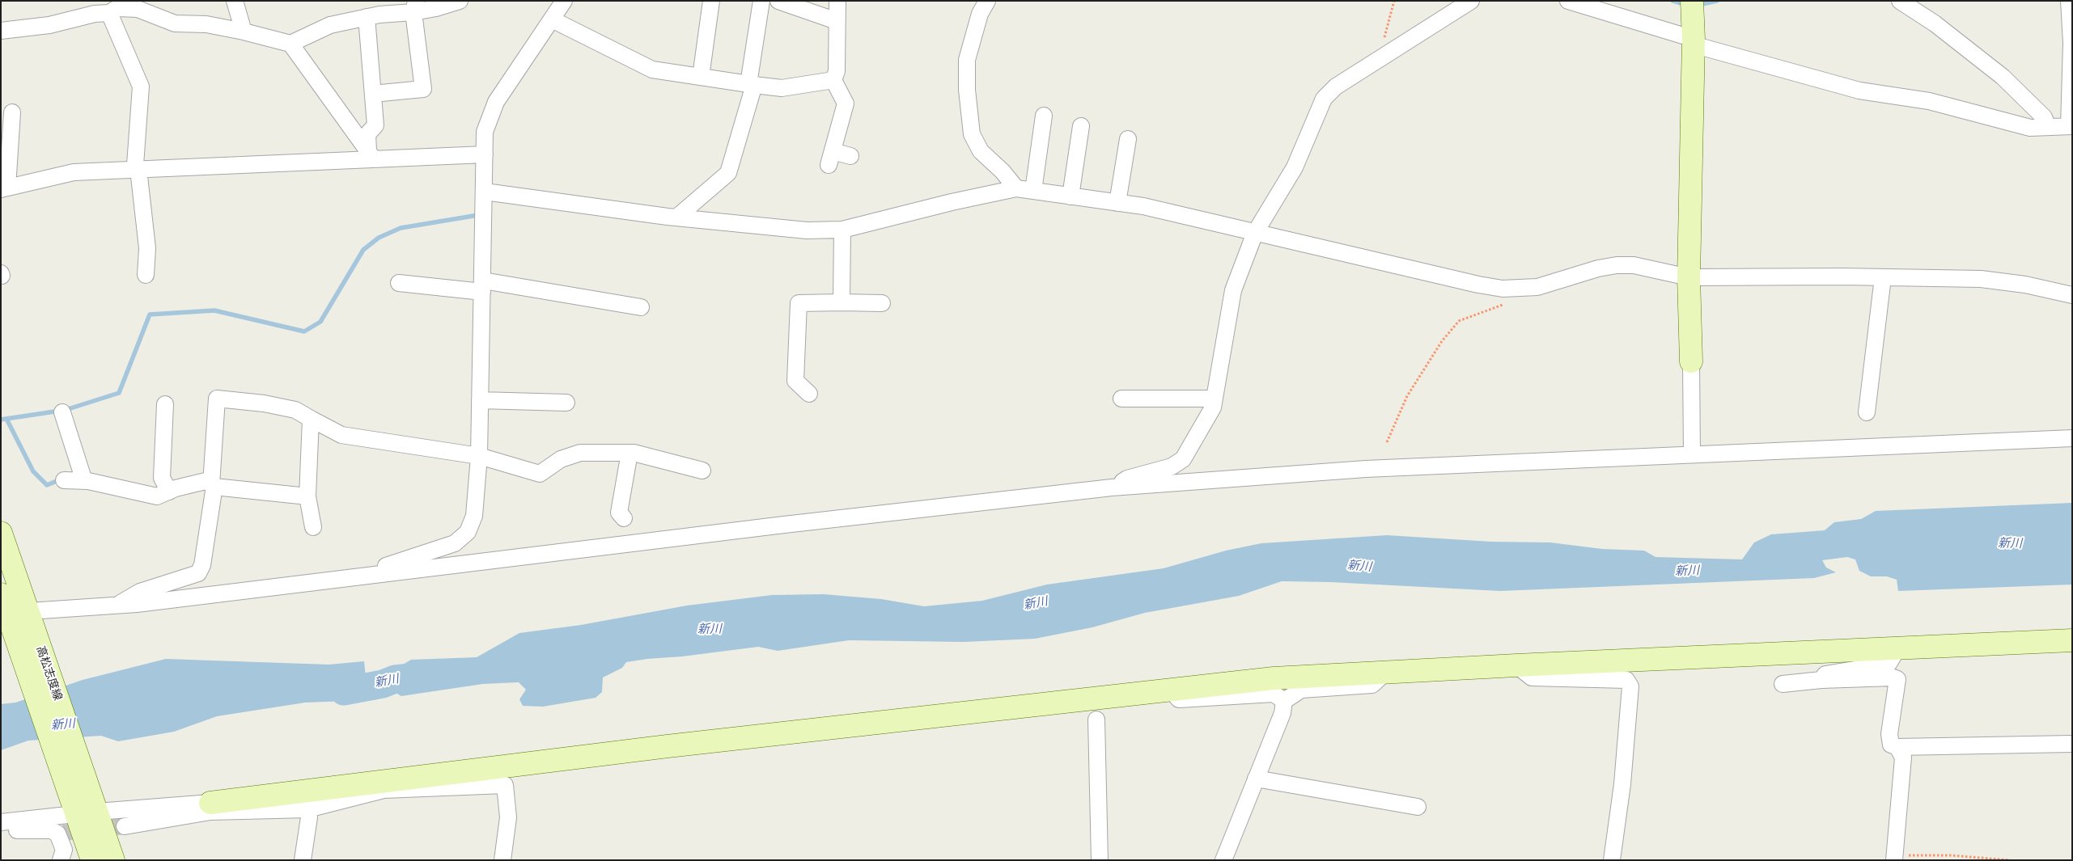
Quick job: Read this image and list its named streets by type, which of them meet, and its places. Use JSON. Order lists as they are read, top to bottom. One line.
{"streets":{"street":["高松志度線"]},"water":["新川"]}
